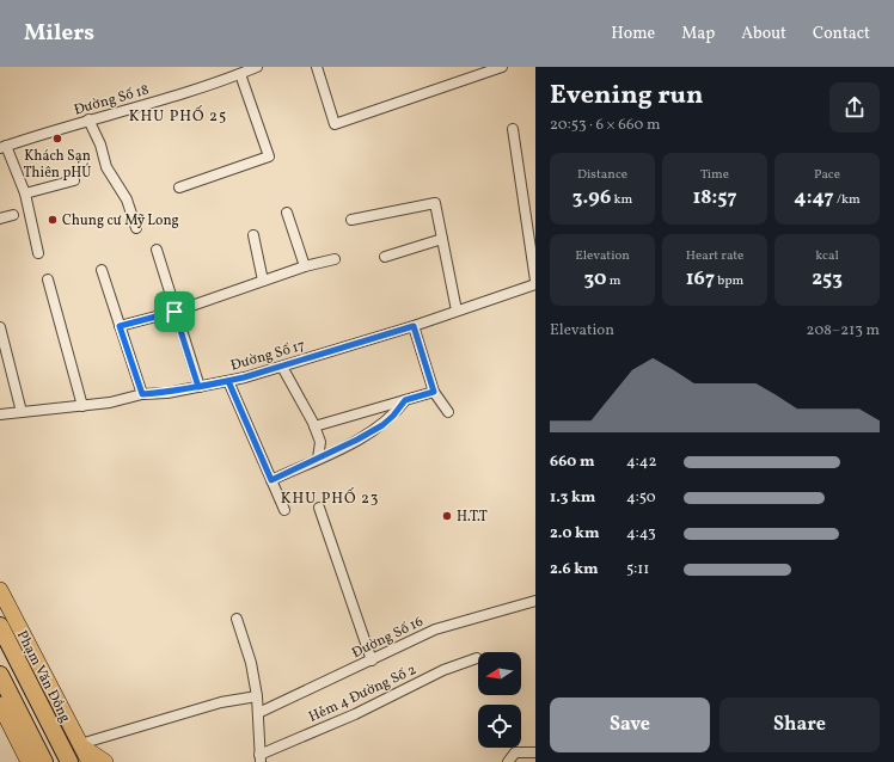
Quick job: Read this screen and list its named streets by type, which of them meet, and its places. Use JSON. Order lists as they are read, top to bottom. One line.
{"streets":{"main road":["Phạm Văn Đồng"],"street":["Đường Số 18","Đường Số 17","Đường Số 16","Hẻm 4 Đường Số 2"]},"districts":["KHU PHỐ 25","KHU PHỐ 23"],"places":["Khách Sạn Thiên pHÚ","Chung cư Mỹ Long","H.T.T"],"north":"left","page":{"header":"Milers","nav":["Home","Map","About","Contact"],"heading":["Evening run","20:53 · 6 × 660 m"],"stats":[["Distance","3.96 km"],["Time","18:57"],["Pace","4:47 /km"],["Elevation","30 m"],["Heart rate","167 bpm"],["kcal","253"]],"chart":["Elevation","208–213 m"],"list":[{"name":"660 m","note":"4:42"},{"name":"1.3 km","note":"4:50"},{"name":"2.0 km","note":"4:43"},{"name":"2.6 km","note":"5:11"}],"buttons":["Save","Share"]}}
